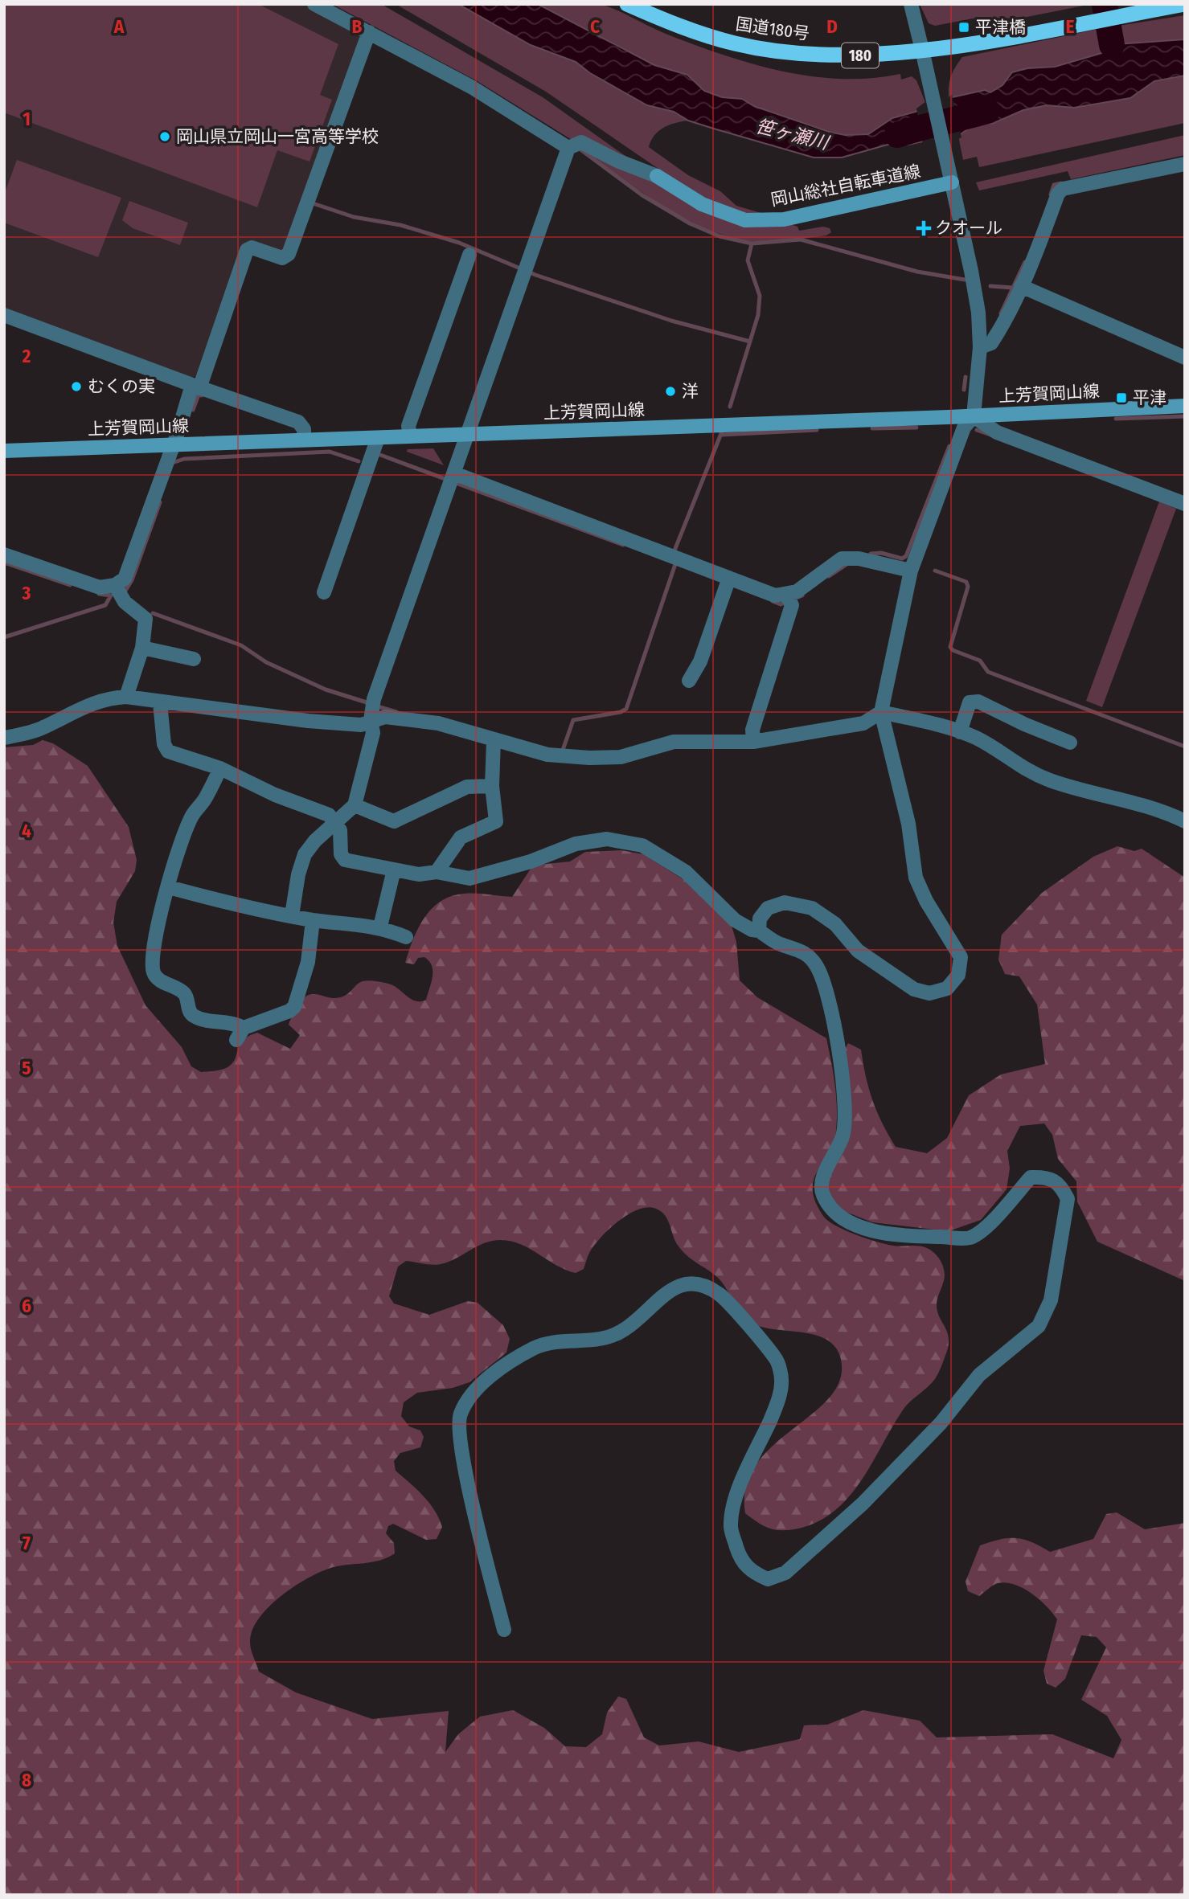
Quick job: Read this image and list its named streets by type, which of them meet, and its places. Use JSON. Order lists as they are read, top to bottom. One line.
{"streets":{"highway":["国道180号","180"],"main road":["岡山総社自転車道線","上芳賀岡山線"]},"water":["笹ヶ瀬川"],"places":{"transit":["平津橋","平津"],"other":["岡山県立岡山一宮高等学校","むくの実","洋"],"health":["クオール"]},"grid":{"columns":["A","B","C","D","E"],"rows":["1","2","3","4","5","6","7","8"]}}
